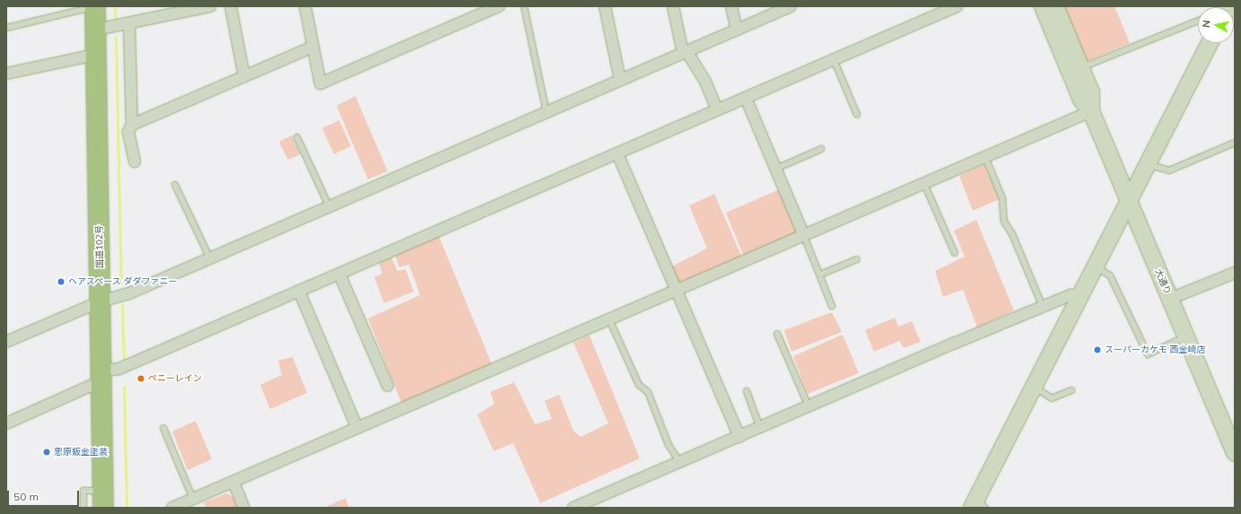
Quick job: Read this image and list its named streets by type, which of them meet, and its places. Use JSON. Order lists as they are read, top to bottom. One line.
{"streets":{"highway":["国道102号"],"street":["大通り"]},"places":["ヘアスペース ダダファニー","スーパーカケモ 西金崎店","ペニーレイン","悪原鈑金塗装"],"scale_bar":"50 m","north":"left"}
